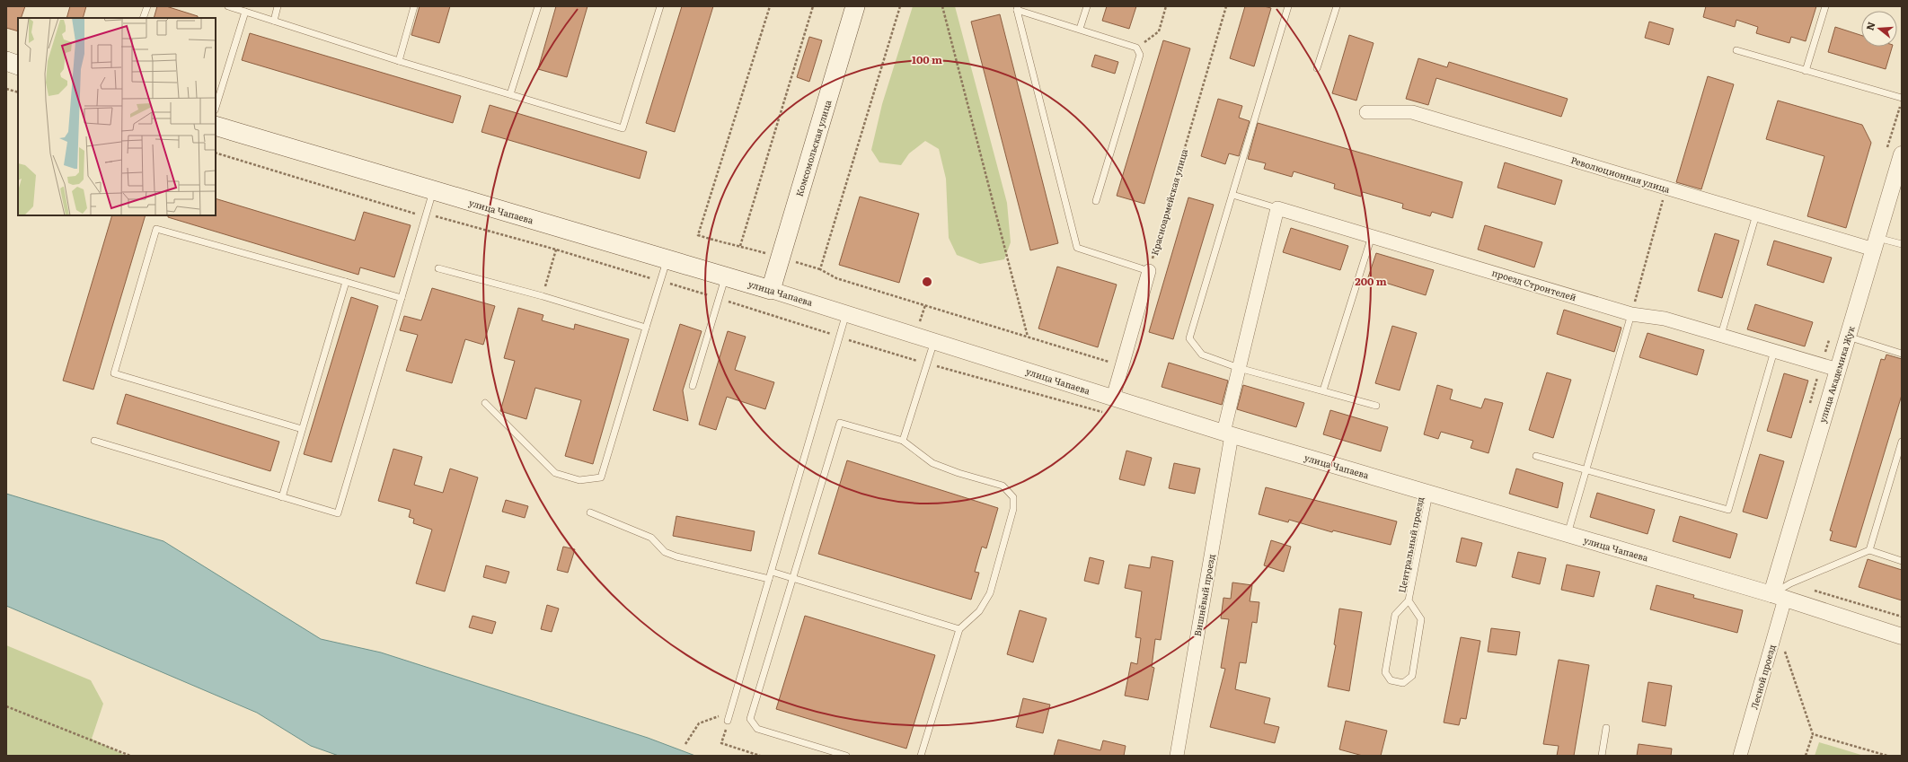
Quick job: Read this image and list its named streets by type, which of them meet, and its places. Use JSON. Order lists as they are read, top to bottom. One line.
{"streets":{"main road":["Комсомольская улица","улица Чапаева"],"street":["Революционная улица","проезд Строителей","улица Академика Жук","Вишнёвый проезд","Лесной проезд"],"lane":["Центральный проезд"],"path":["Красноармейская улица"]},"crossings":[["Комсомольская улица","улица Чапаева"],["Революционная улица","улица Академика Жук"],["улица Чапаева","улица Академика Жук"],["улица Чапаева","Центральный проезд"],["улица Чапаева","Вишнёвый проезд"],["улица Чапаева","Лесной проезд"],["проезд Строителей","улица Академика Жук"],["проезд Строителей","Вишнёвый проезд"],["улица Академика Жук","Лесной проезд"]],"north":"left","rings":["100 m","200 m"]}
